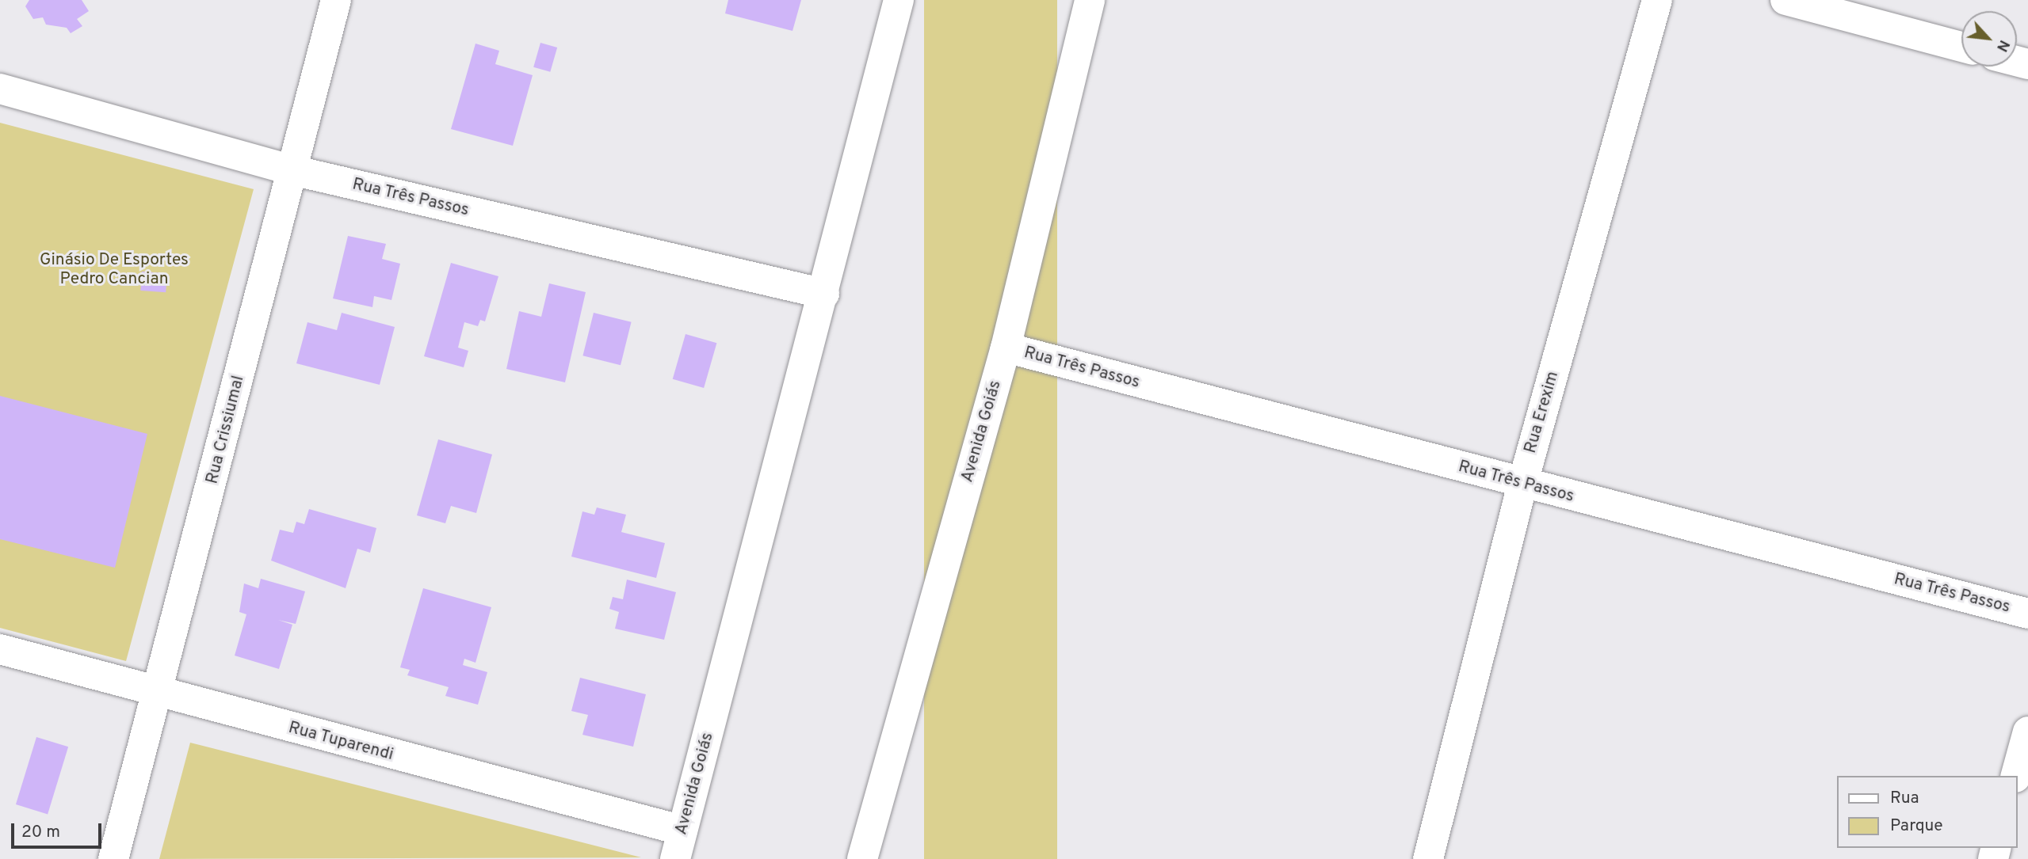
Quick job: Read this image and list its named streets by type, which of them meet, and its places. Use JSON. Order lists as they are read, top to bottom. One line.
{"streets":{"street":["Rua Três Passos","Rua Erexim","Rua Crissiumal","Avenida Goiás","Rua Tuparendi"]},"crossings":[["Rua Três Passos","Rua Erexim"],["Rua Três Passos","Rua Crissiumal"],["Rua Três Passos","Avenida Goiás"],["Rua Crissiumal","Rua Tuparendi"],["Avenida Goiás","Rua Tuparendi"]],"parks":["Ginásio De Esportes Pedro Cancian"],"legend":["Rua","Parque"],"scale_bar":"20 m","north":"bottom right"}
